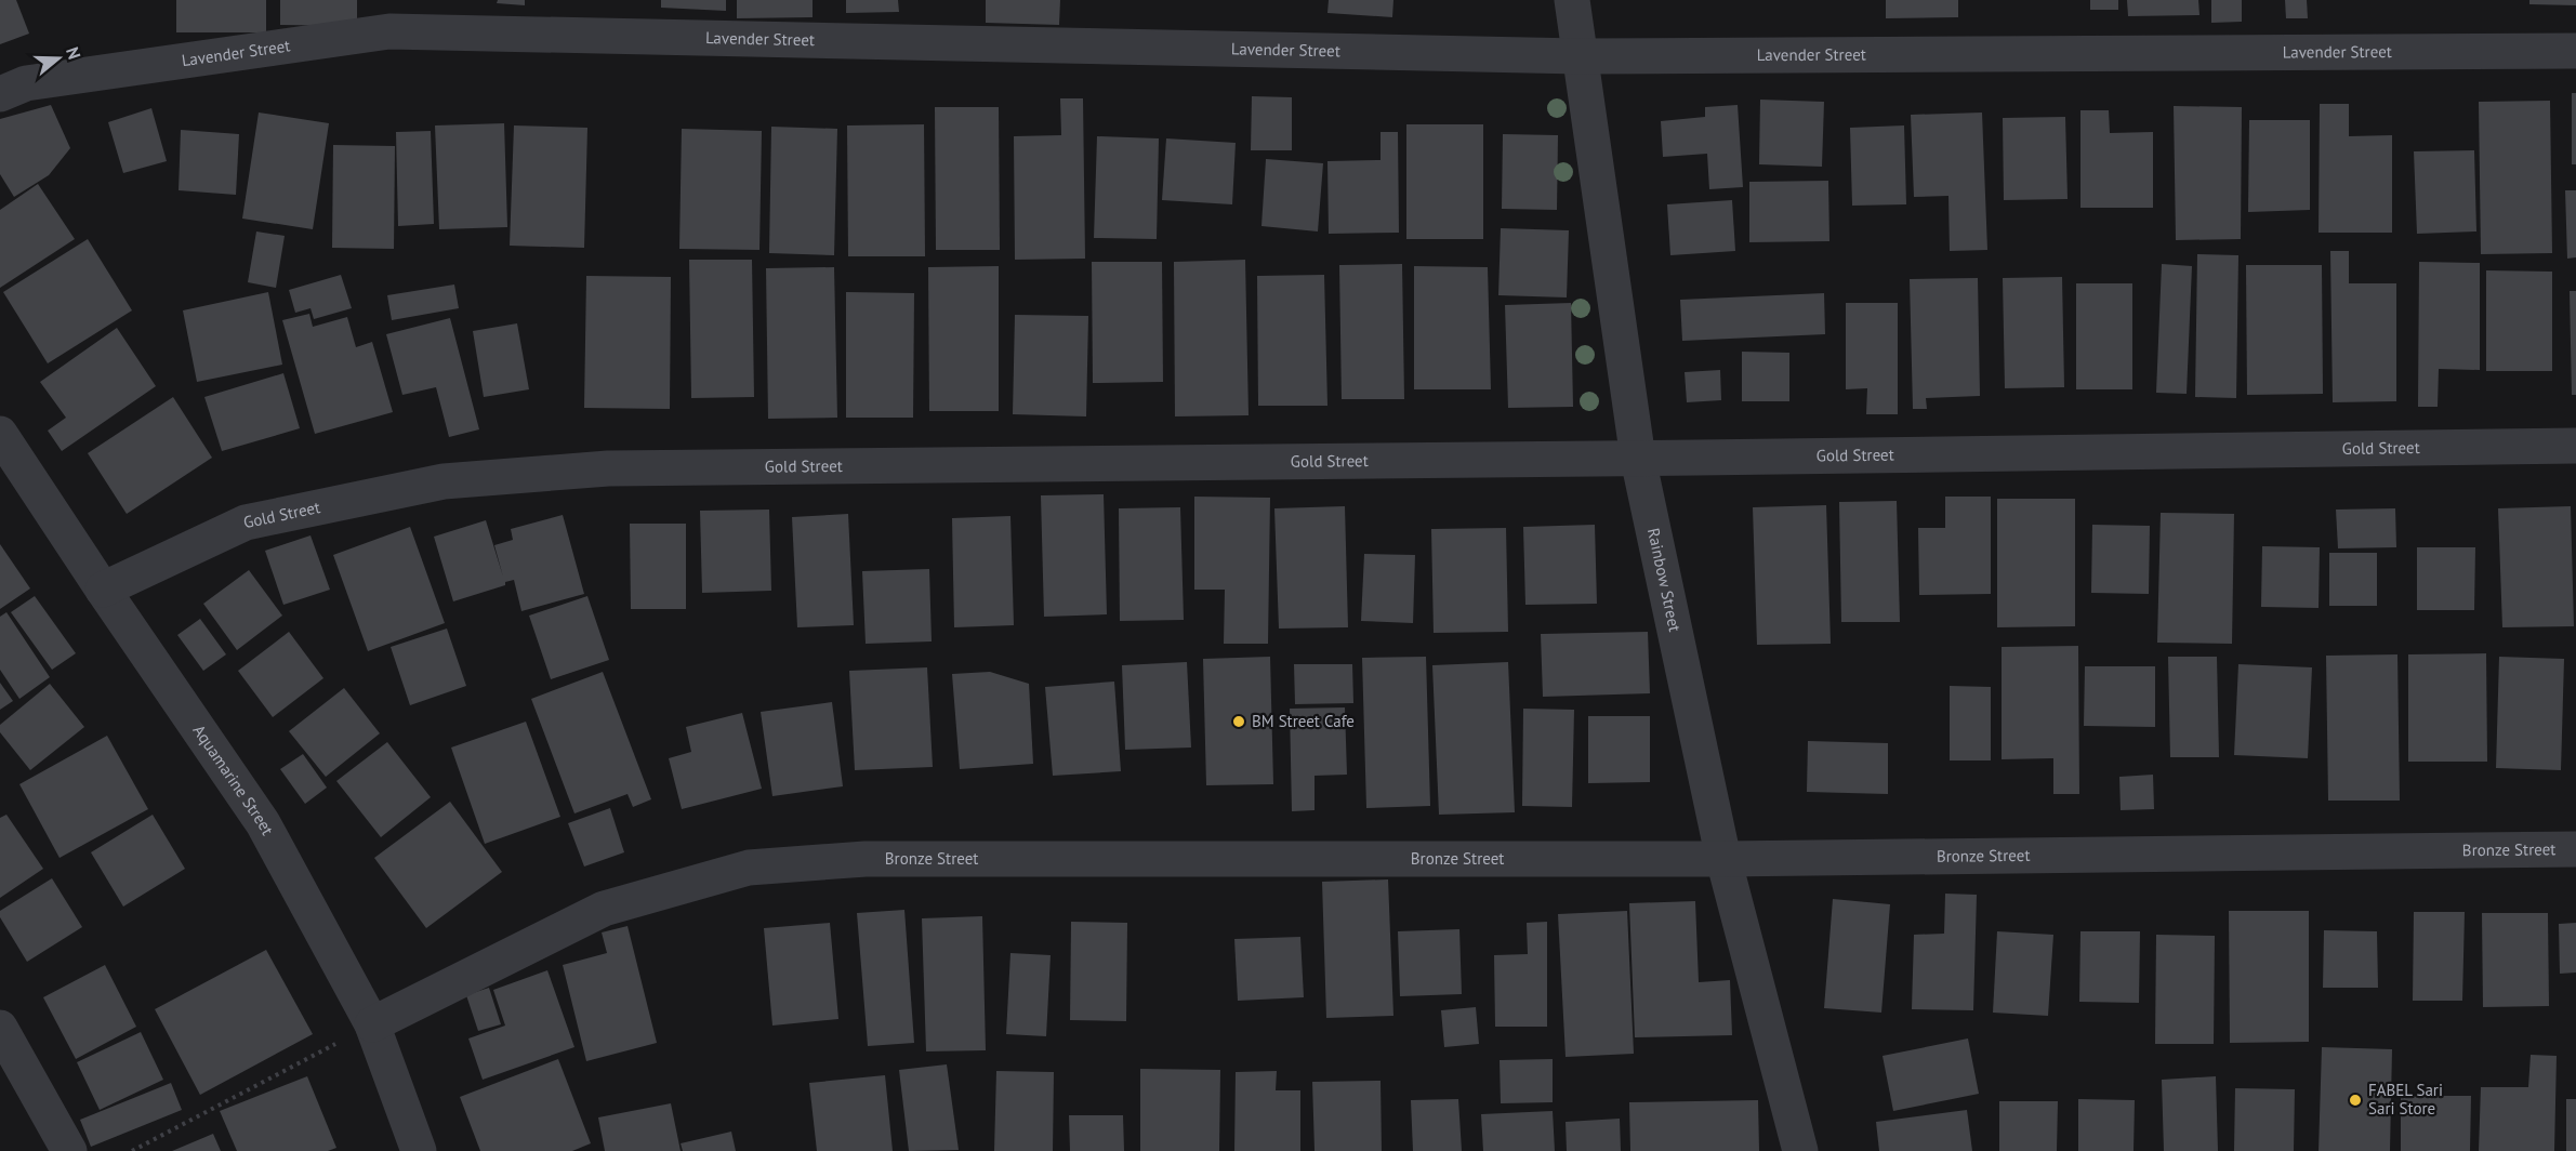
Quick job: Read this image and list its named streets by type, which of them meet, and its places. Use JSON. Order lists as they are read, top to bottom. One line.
{"streets":{"street":["Lavender Street","Gold Street","Rainbow Street","Aquamarine Street","Bronze Street"]},"crossings":[["Lavender Street","Rainbow Street"],["Gold Street","Rainbow Street"],["Gold Street","Aquamarine Street"],["Rainbow Street","Bronze Street"],["Aquamarine Street","Bronze Street"]],"places":["BM Street Cafe","FABEL Sari Sari Store"],"north":"right"}
